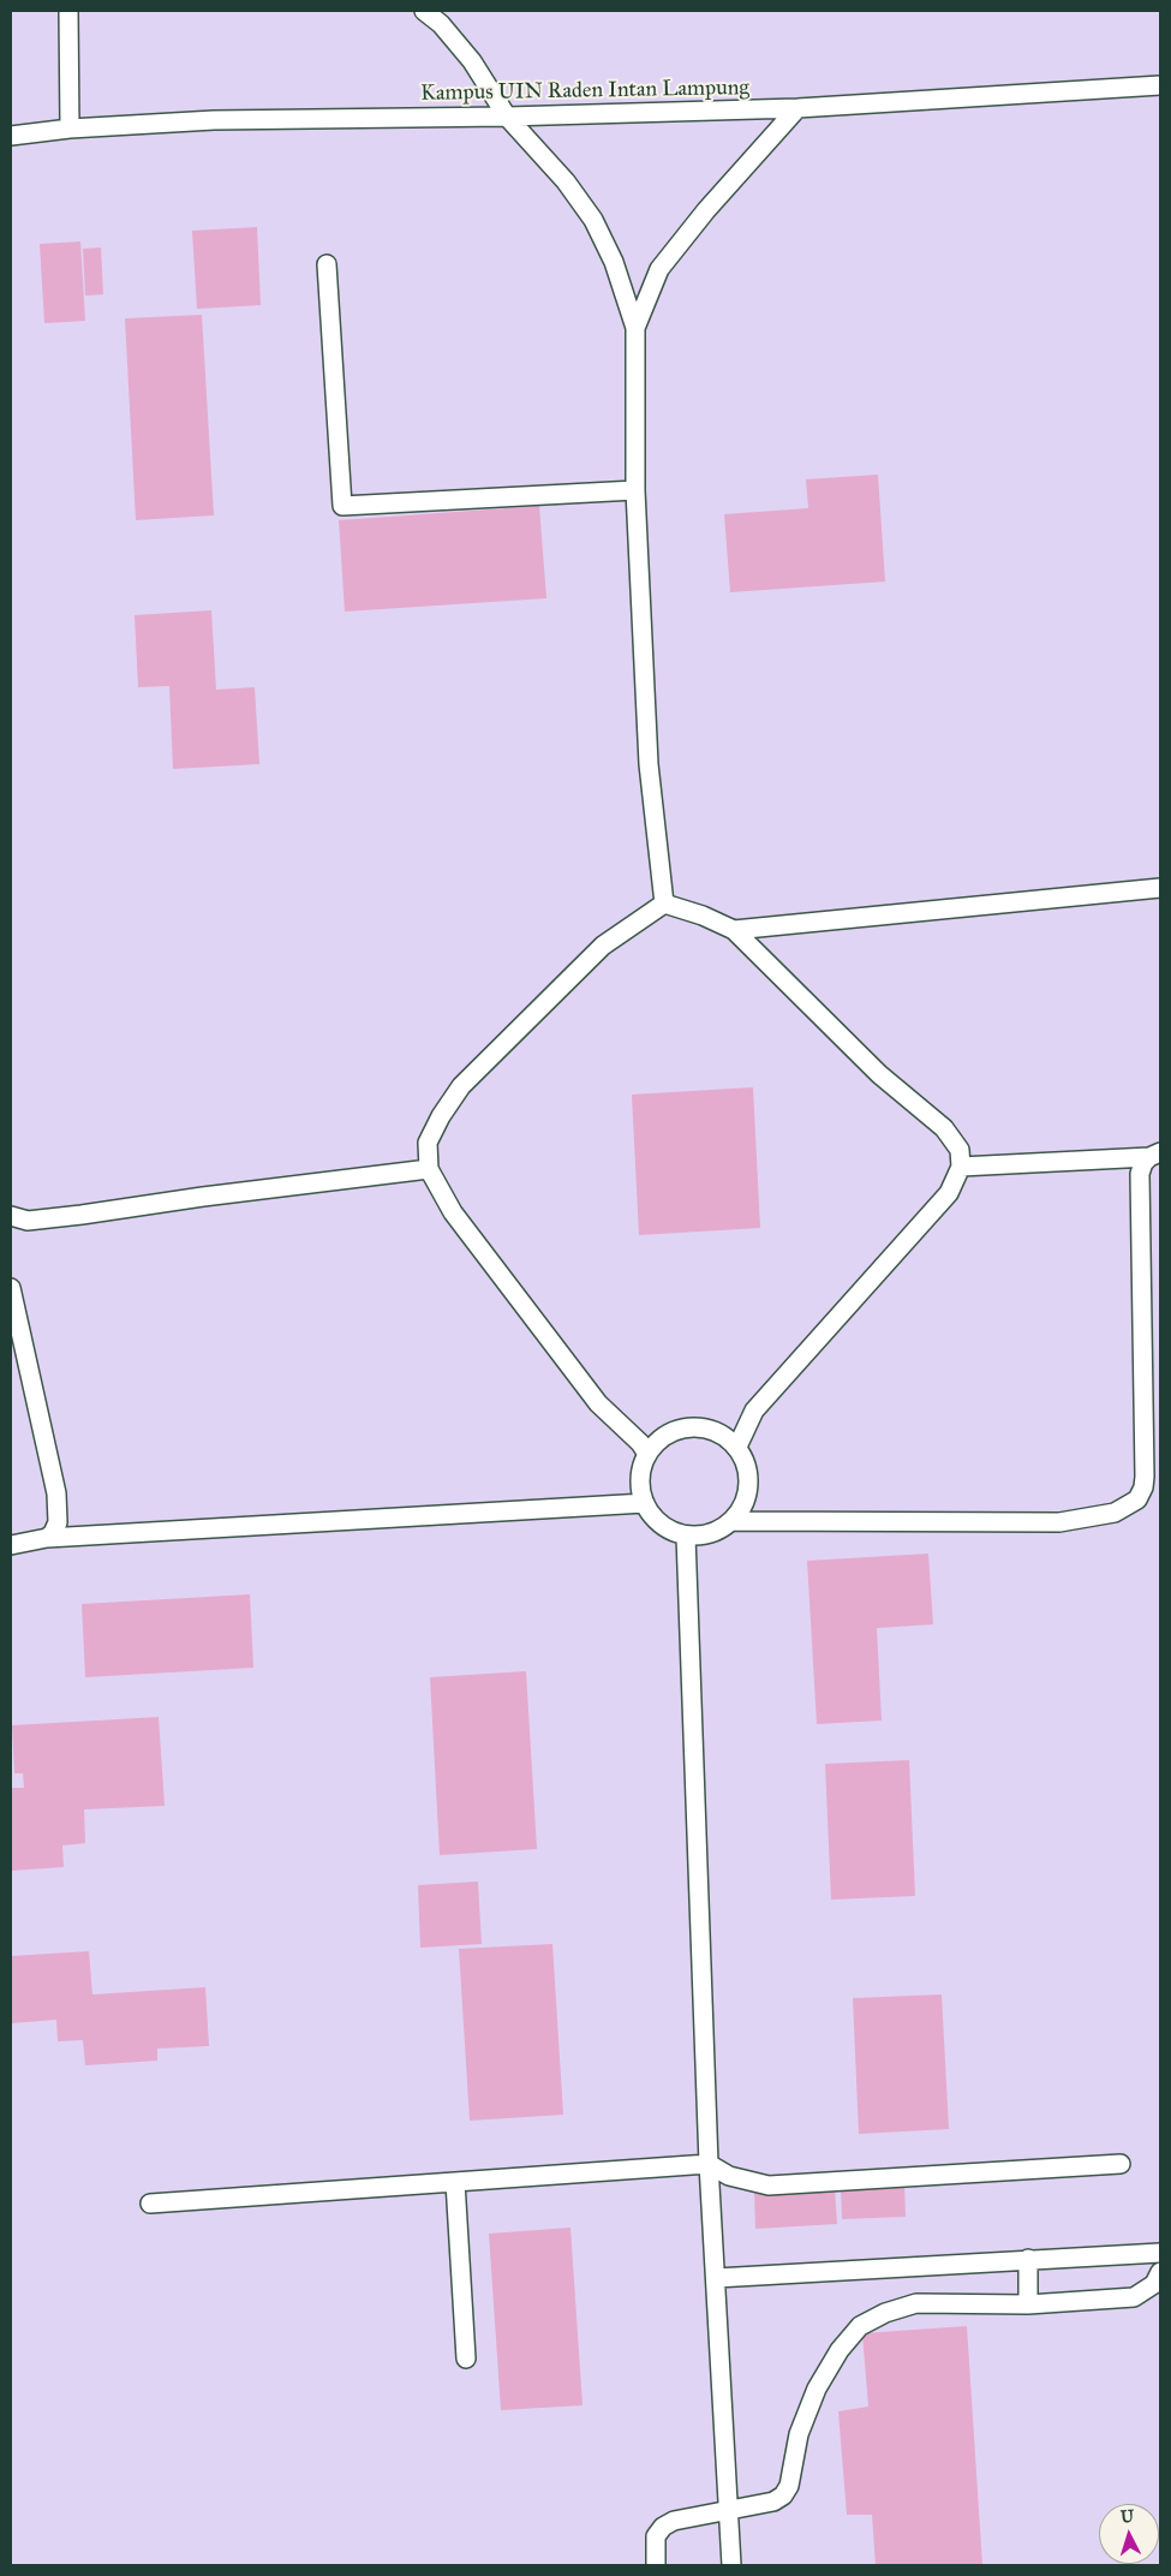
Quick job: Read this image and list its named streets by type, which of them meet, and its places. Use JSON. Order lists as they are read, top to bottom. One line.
{"streets":{"lane":["Kampus UIN Raden Intan Lampung"]},"north":"top"}
